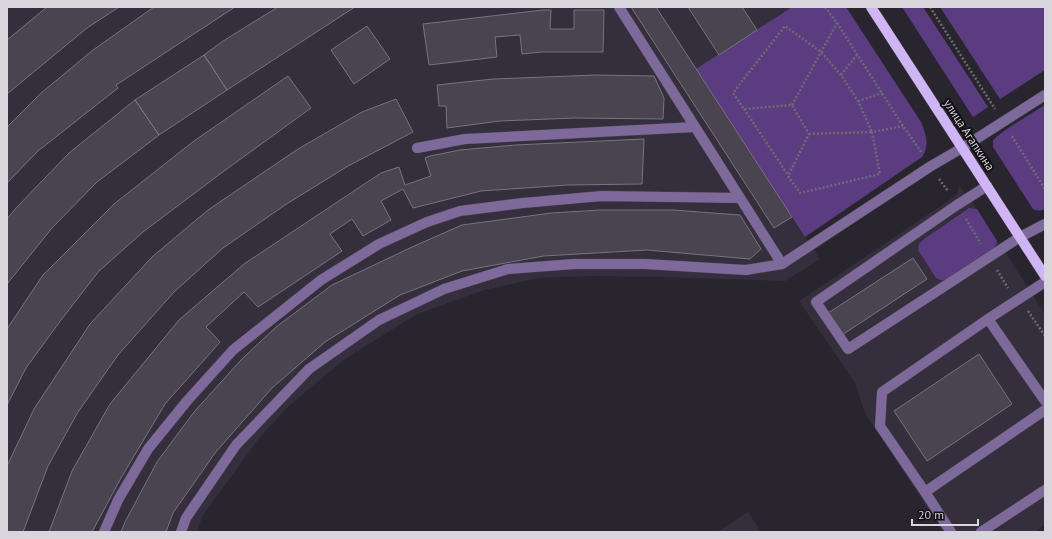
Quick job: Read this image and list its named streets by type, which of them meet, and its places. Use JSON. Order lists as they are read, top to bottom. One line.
{"streets":{"main road":["улица Агапкина"]},"scale_bar":"20 m"}
